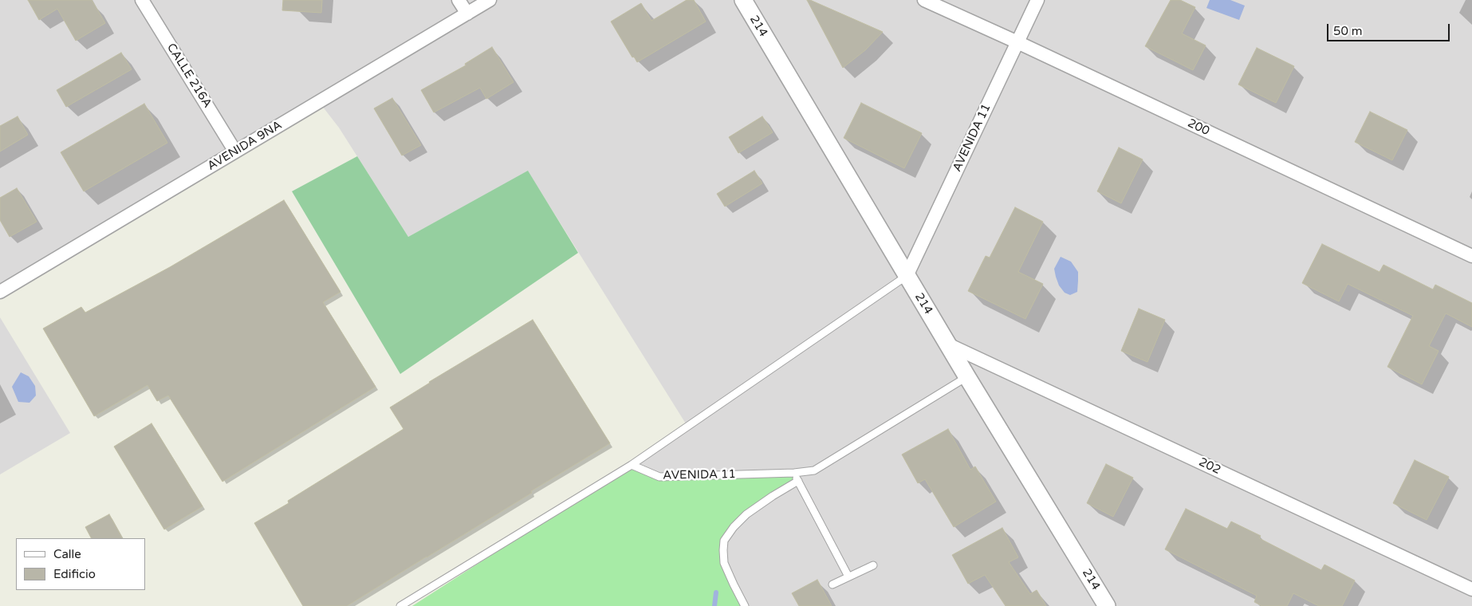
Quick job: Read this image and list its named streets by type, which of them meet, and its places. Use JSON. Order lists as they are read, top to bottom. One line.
{"streets":{"street":["214","CALLE 216A","200","AVENIDA 11","AVENIDA 9NA","202"]},"crossings":[["214","AVENIDA 11"],["214","202"],["CALLE 216A","AVENIDA 9NA"],["200","AVENIDA 11"]],"legend":["Calle","Edificio"],"scale_bar":"50 m"}
